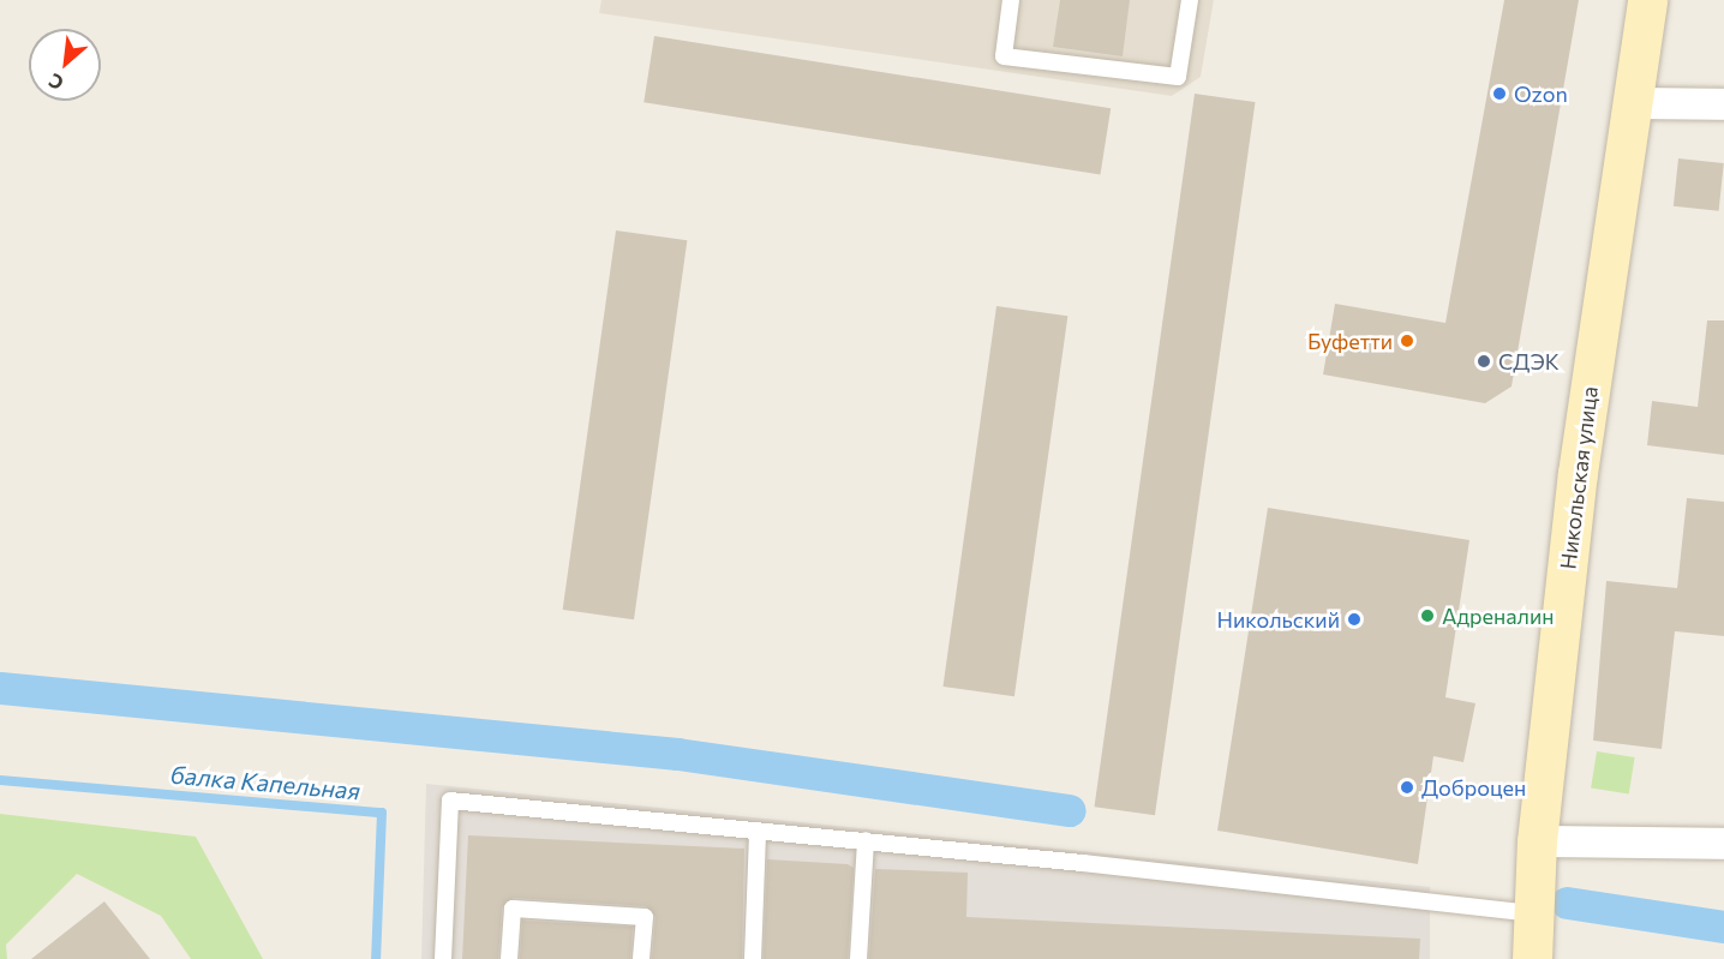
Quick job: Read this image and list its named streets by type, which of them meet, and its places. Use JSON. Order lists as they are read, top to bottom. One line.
{"streets":{"street":["Никольская улица"]},"water":["балка Капельная"],"places":["Ozon","Буфетти","СДЭК","Адреналин","Никольский","Доброцен"],"north":"bottom left"}
